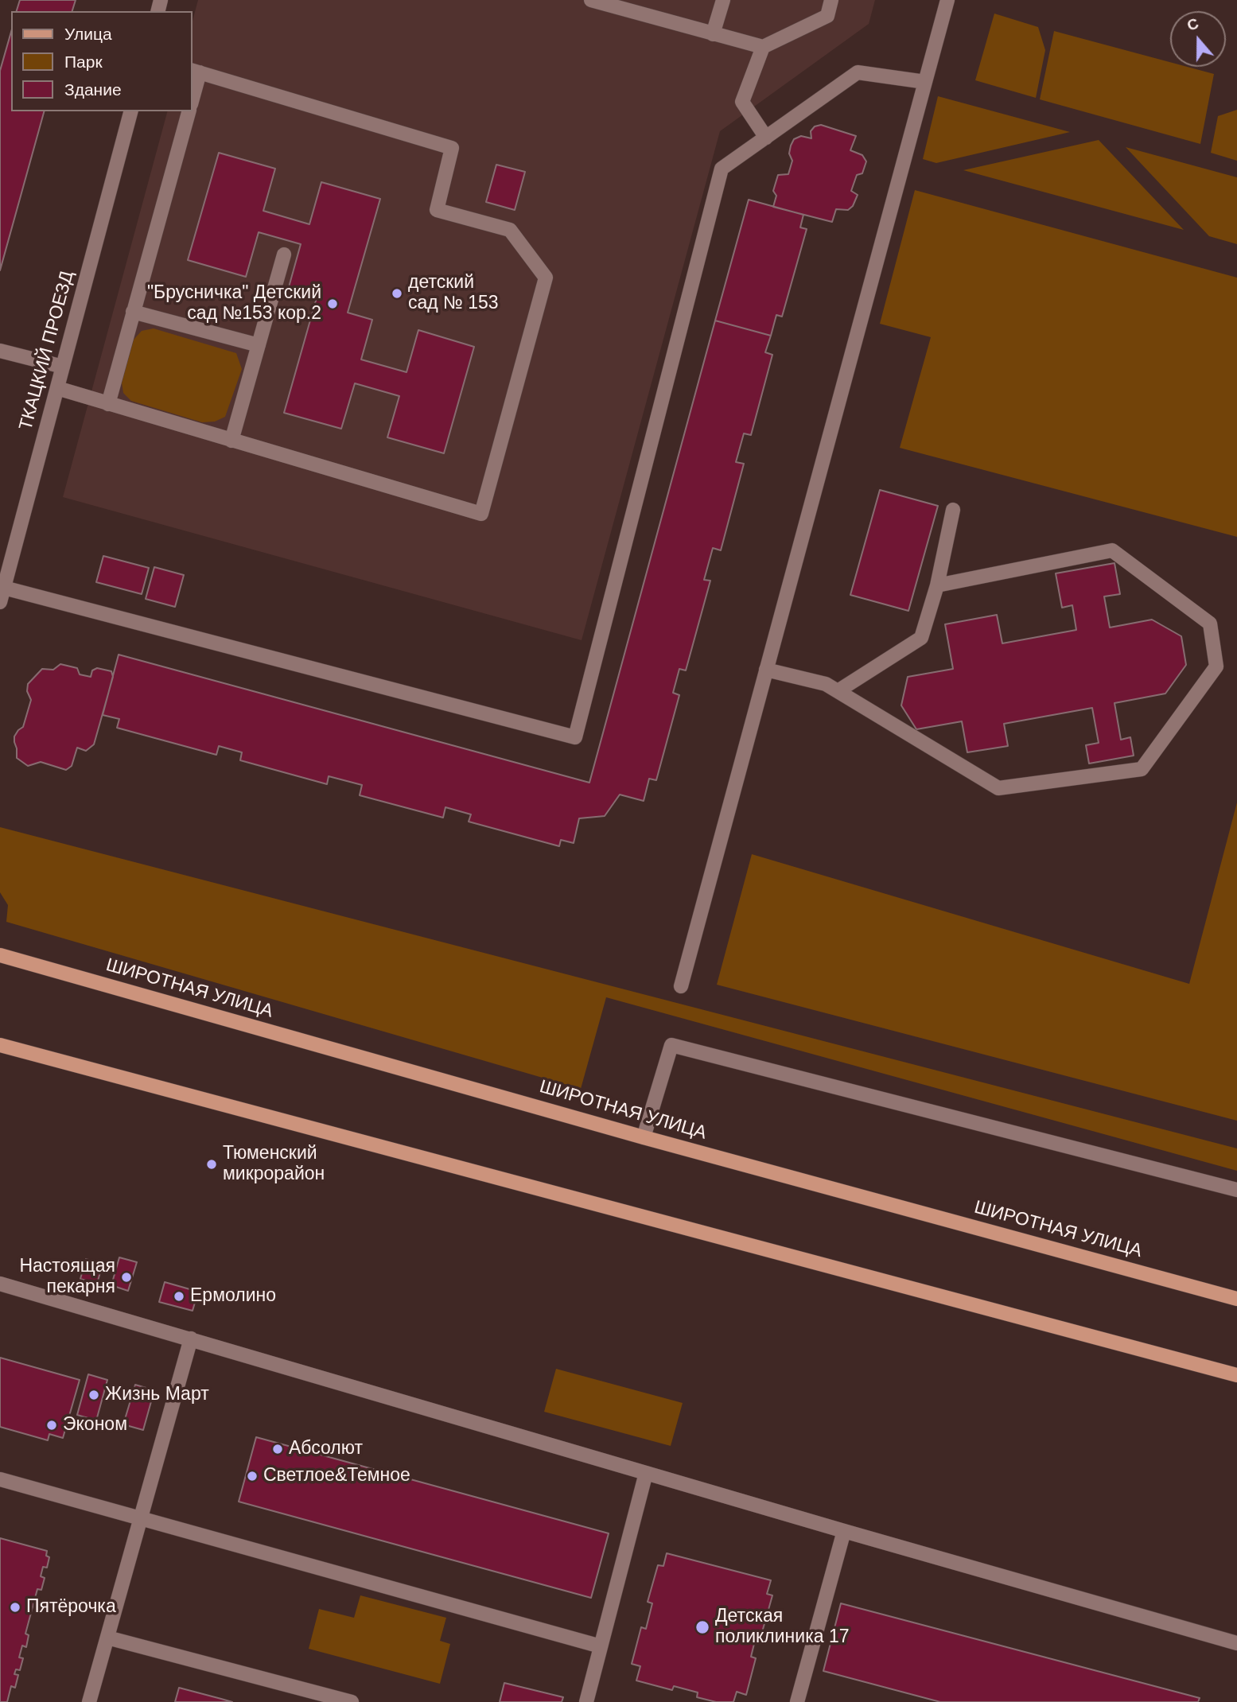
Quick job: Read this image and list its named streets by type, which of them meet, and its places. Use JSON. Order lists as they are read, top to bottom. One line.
{"streets":{"main road":["ШИРОТНАЯ УЛИЦА"],"street":["ТКАЦКИЙ ПРОЕЗД"]},"places":["детский сад № 153","\"Брусничка\" Детский сад №153 кор.2","Тюменский микрорайон","Настоящая пекарня","Ермолино","Жизнь Март","Эконом","Абсолют","Светлое&Темное","Пятёрочка","Детская поликлиника 17"],"legend":["Улица","Парк","Здание"],"north":"top"}
